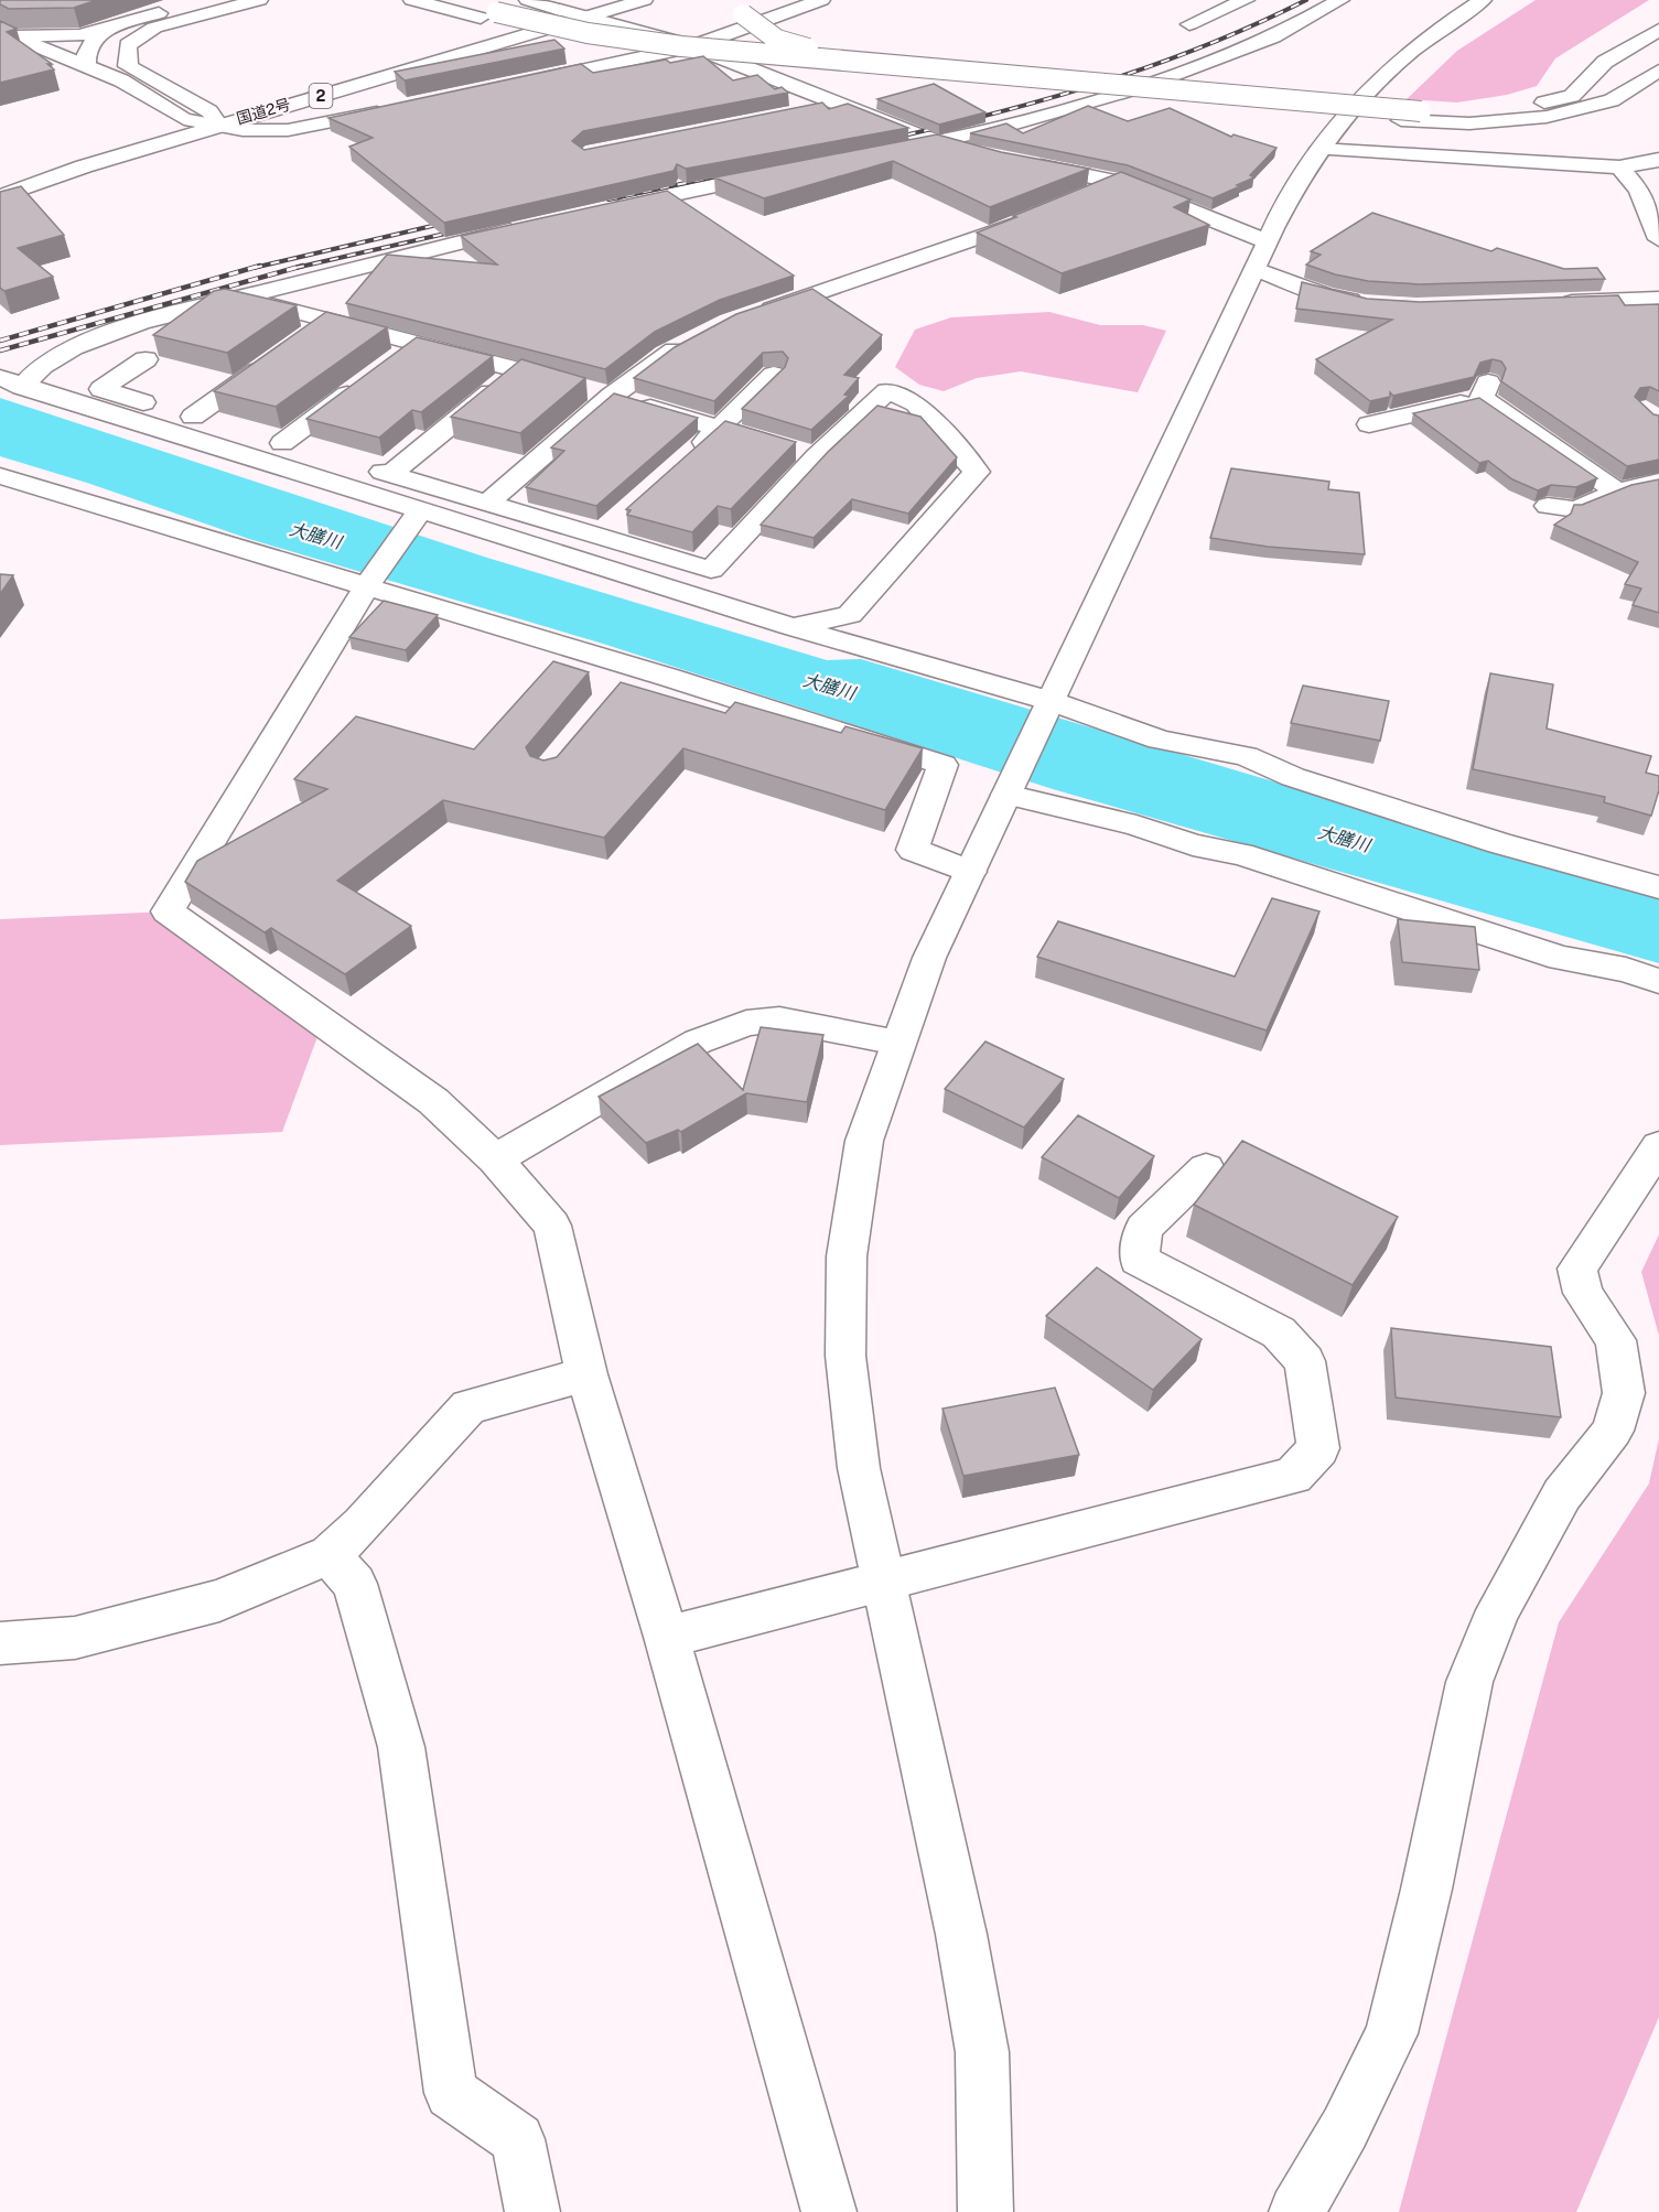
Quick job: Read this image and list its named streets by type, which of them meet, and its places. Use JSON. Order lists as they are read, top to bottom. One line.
{"streets":{"main road":["2","国道2号"]},"water":["大膳川"]}
